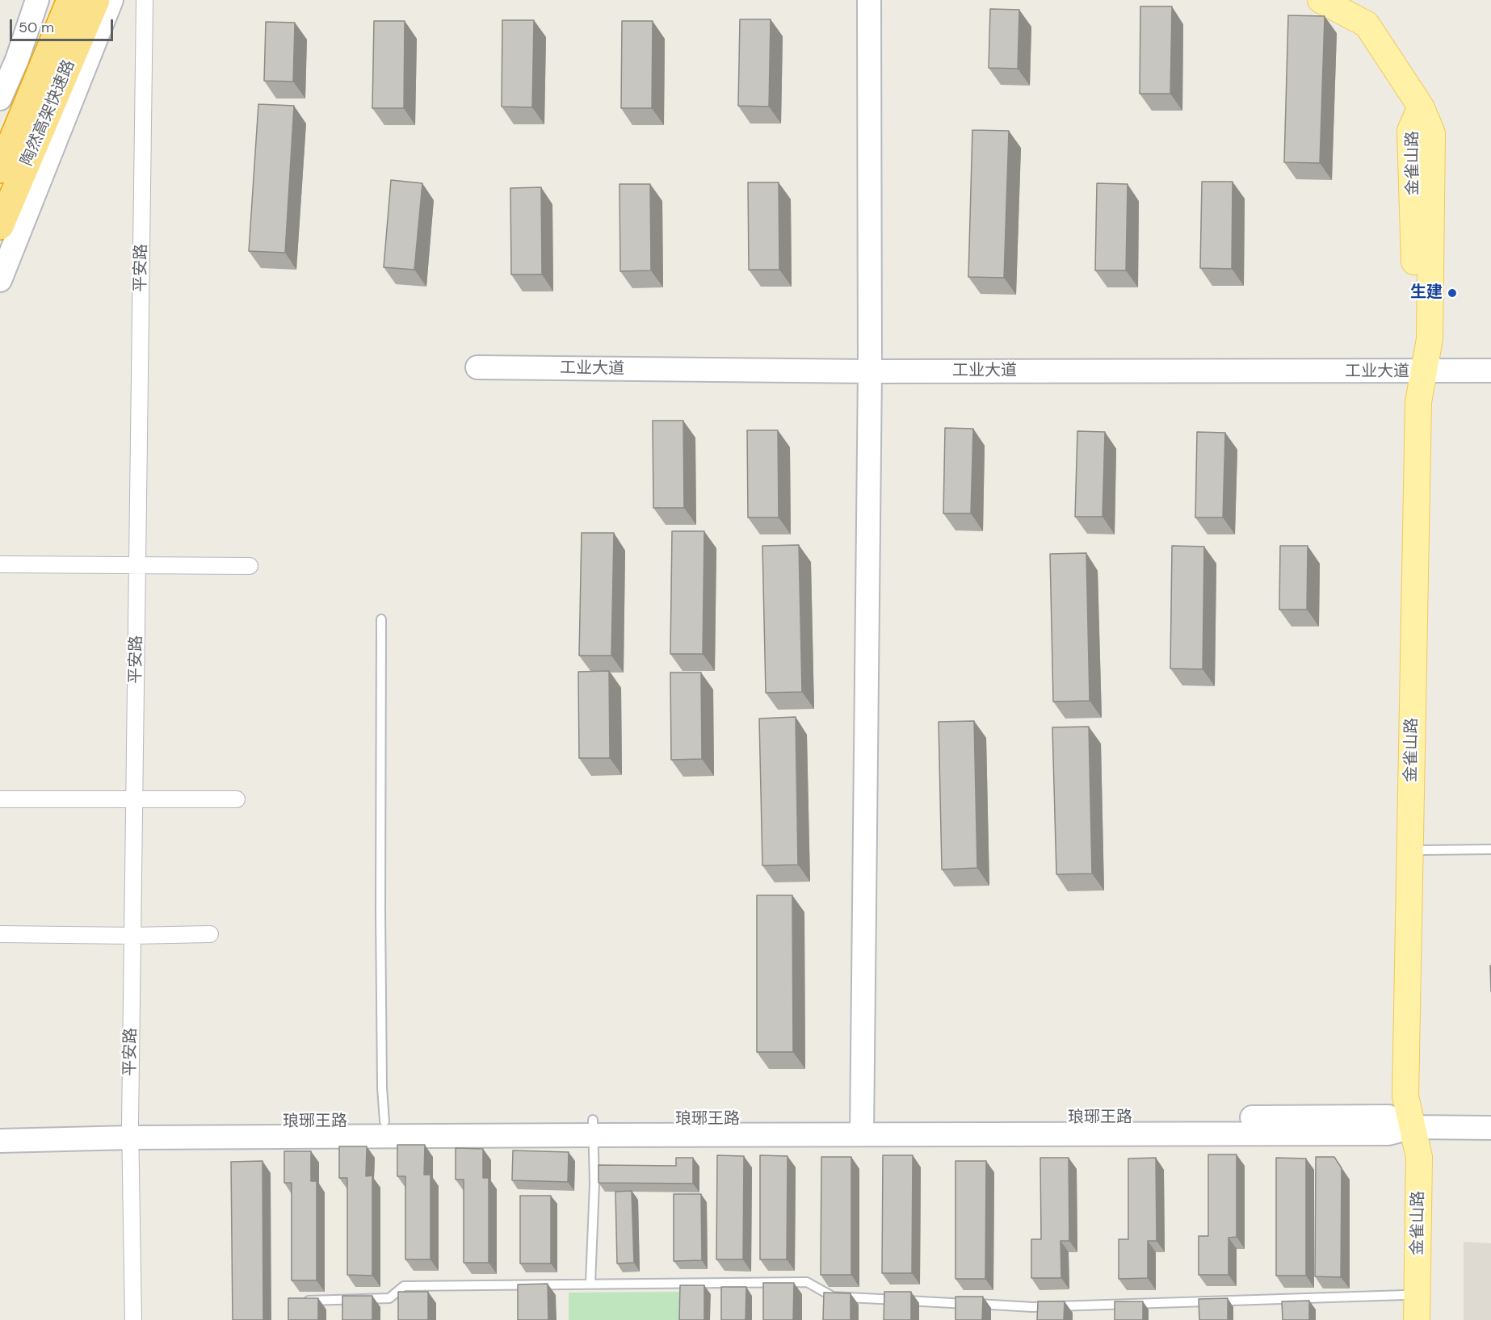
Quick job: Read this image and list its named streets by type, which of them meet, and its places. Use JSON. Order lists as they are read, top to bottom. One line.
{"streets":{"highway":["陶然高架快速路"],"main road":["金雀山路","工业大道","琅琊王路"],"street":["平安路"]},"crossings":[["金雀山路","工业大道"],["金雀山路","琅琊王路"],["平安路","琅琊王路"]],"places":["生建"],"scale_bar":"50 m"}
